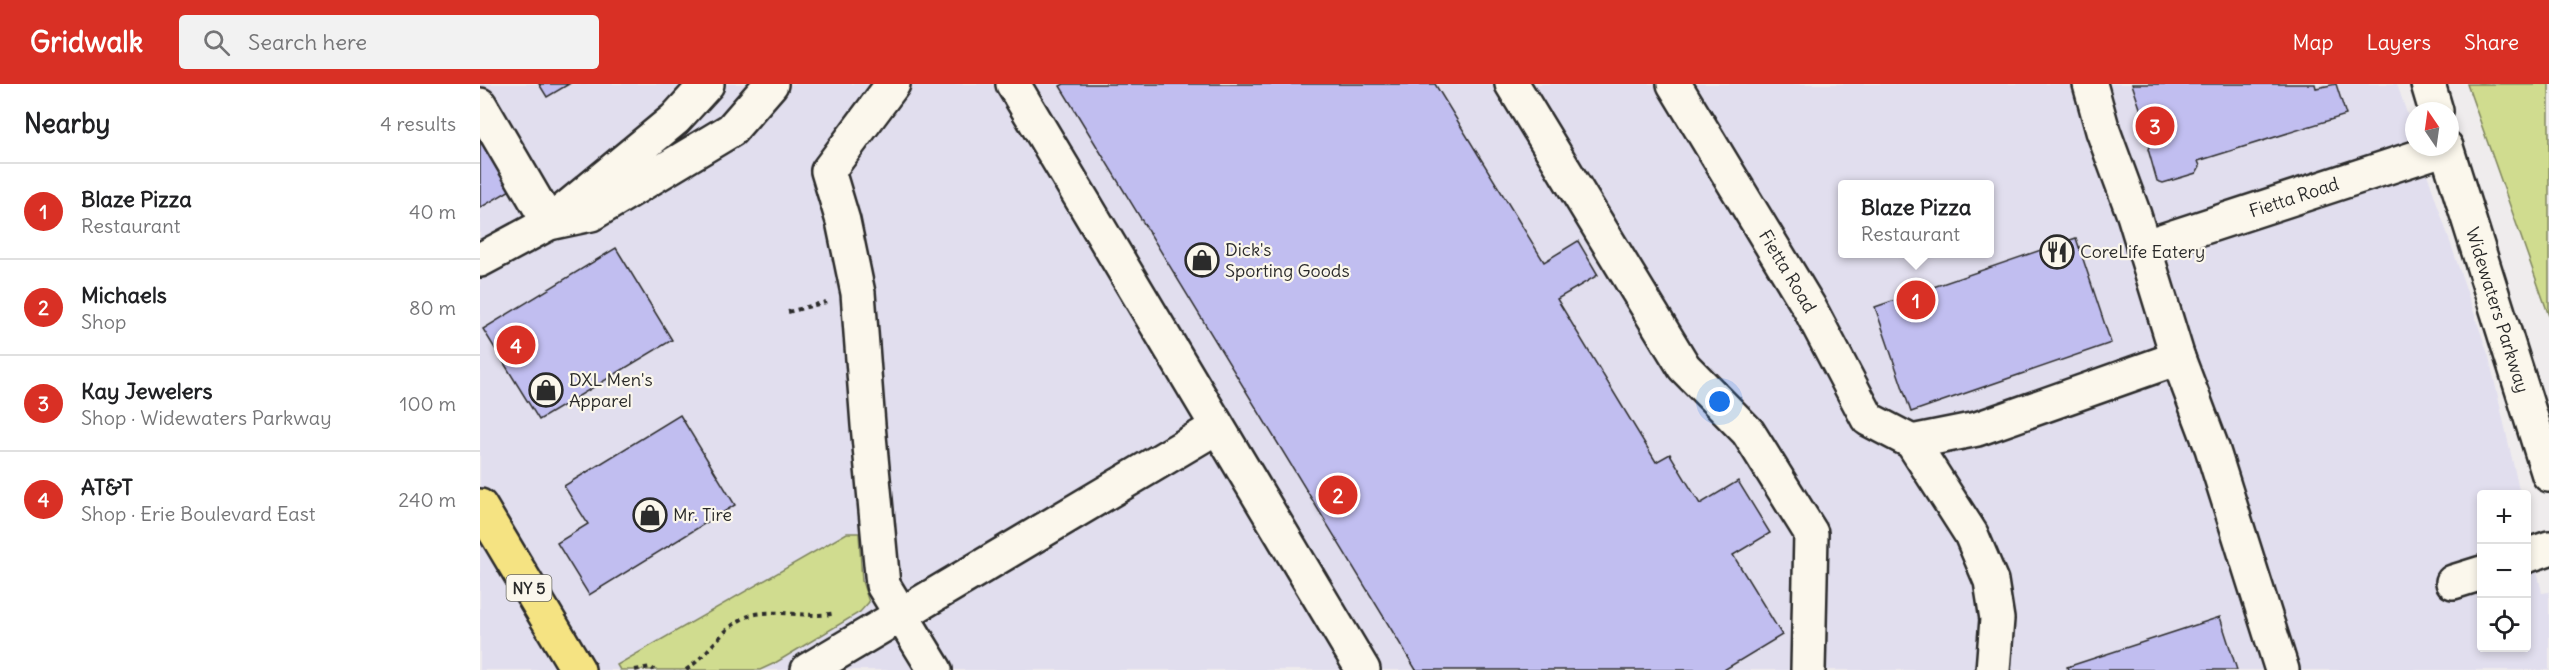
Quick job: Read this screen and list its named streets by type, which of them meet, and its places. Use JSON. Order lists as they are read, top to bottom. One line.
{"streets":{"main road":["NY 5"],"street":["Fietta Road","Widewaters Parkway"]},"places":{"restaurant":["CoreLife Eatery"],"shop":["Dick's Sporting Goods","DXL Men's Apparel","Mr. Tire"]},"north":"top","page":{"header":"Gridwalk","search":"Search here","nav":["Map","Layers","Share"],"heading":["Nearby","4 results"],"pins":["3","1","4","2"],"list":[{"mark":"1","name":"Blaze Pizza","note":"Restaurant","value":"40 m"},{"mark":"2","name":"Michaels","note":"Shop","value":"80 m"},{"mark":"3","name":"Kay Jewelers","note":"Shop · Widewaters Parkway","value":"100 m"},{"mark":"4","name":"AT&T","note":"Shop · Erie Boulevard East","value":"240 m"}],"popup":["Blaze Pizza","Restaurant"],"map_buttons":["+","−"]}}
